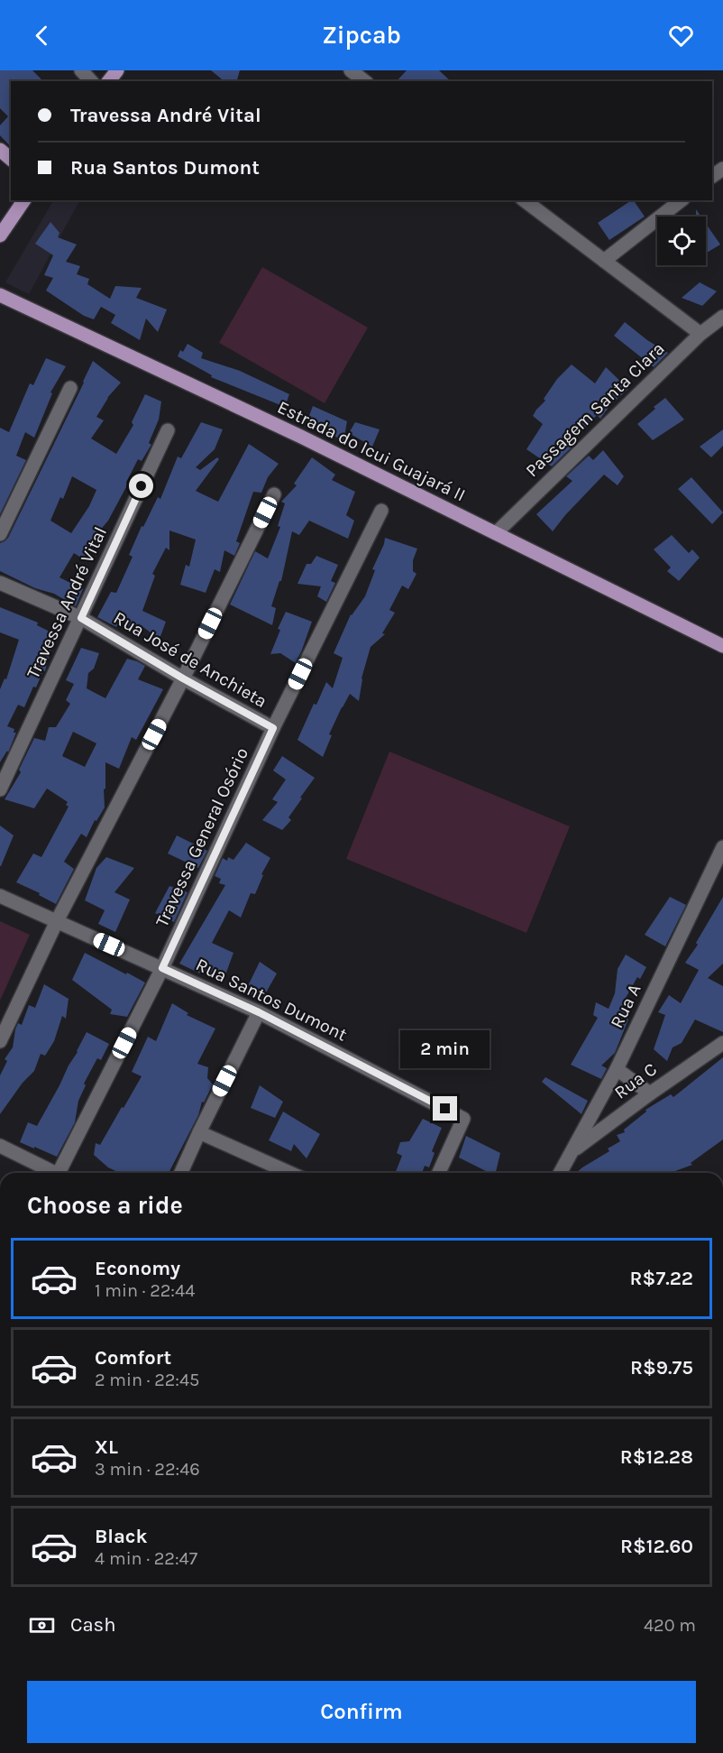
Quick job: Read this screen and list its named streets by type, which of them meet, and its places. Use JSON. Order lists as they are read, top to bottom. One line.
{"streets":{"main road":["Estrada do Icui Guajará II"],"street":["Passagem Santa Clara","Travessa André Vital","Rua José de Anchieta","Travessa General Osório","Rua Santos Dumont","Rua A","Rua C"]},"crossings":[["Passagem Santa Clara","Estrada do Icui Guajará II"],["Travessa André Vital","Rua José de Anchieta"],["Rua José de Anchieta","Travessa General Osório"],["Travessa General Osório","Rua Santos Dumont"],["Rua A","Rua C"]],"page":{"header":"Zipcab","banner":["Travessa André Vital","Rua Santos Dumont"],"bubble":"2 min","heading":"Choose a ride","list":[{"name":"Economy","note":"1 min · 22:44","value":"R$7.22"},{"name":"Comfort","note":"2 min · 22:45","value":"R$9.75"},{"name":"XL","note":"3 min · 22:46","value":"R$12.28"},{"name":"Black","note":"4 min · 22:47","value":"R$12.60"}],"pay":["Cash","420 m"],"buttons":"Confirm"}}
